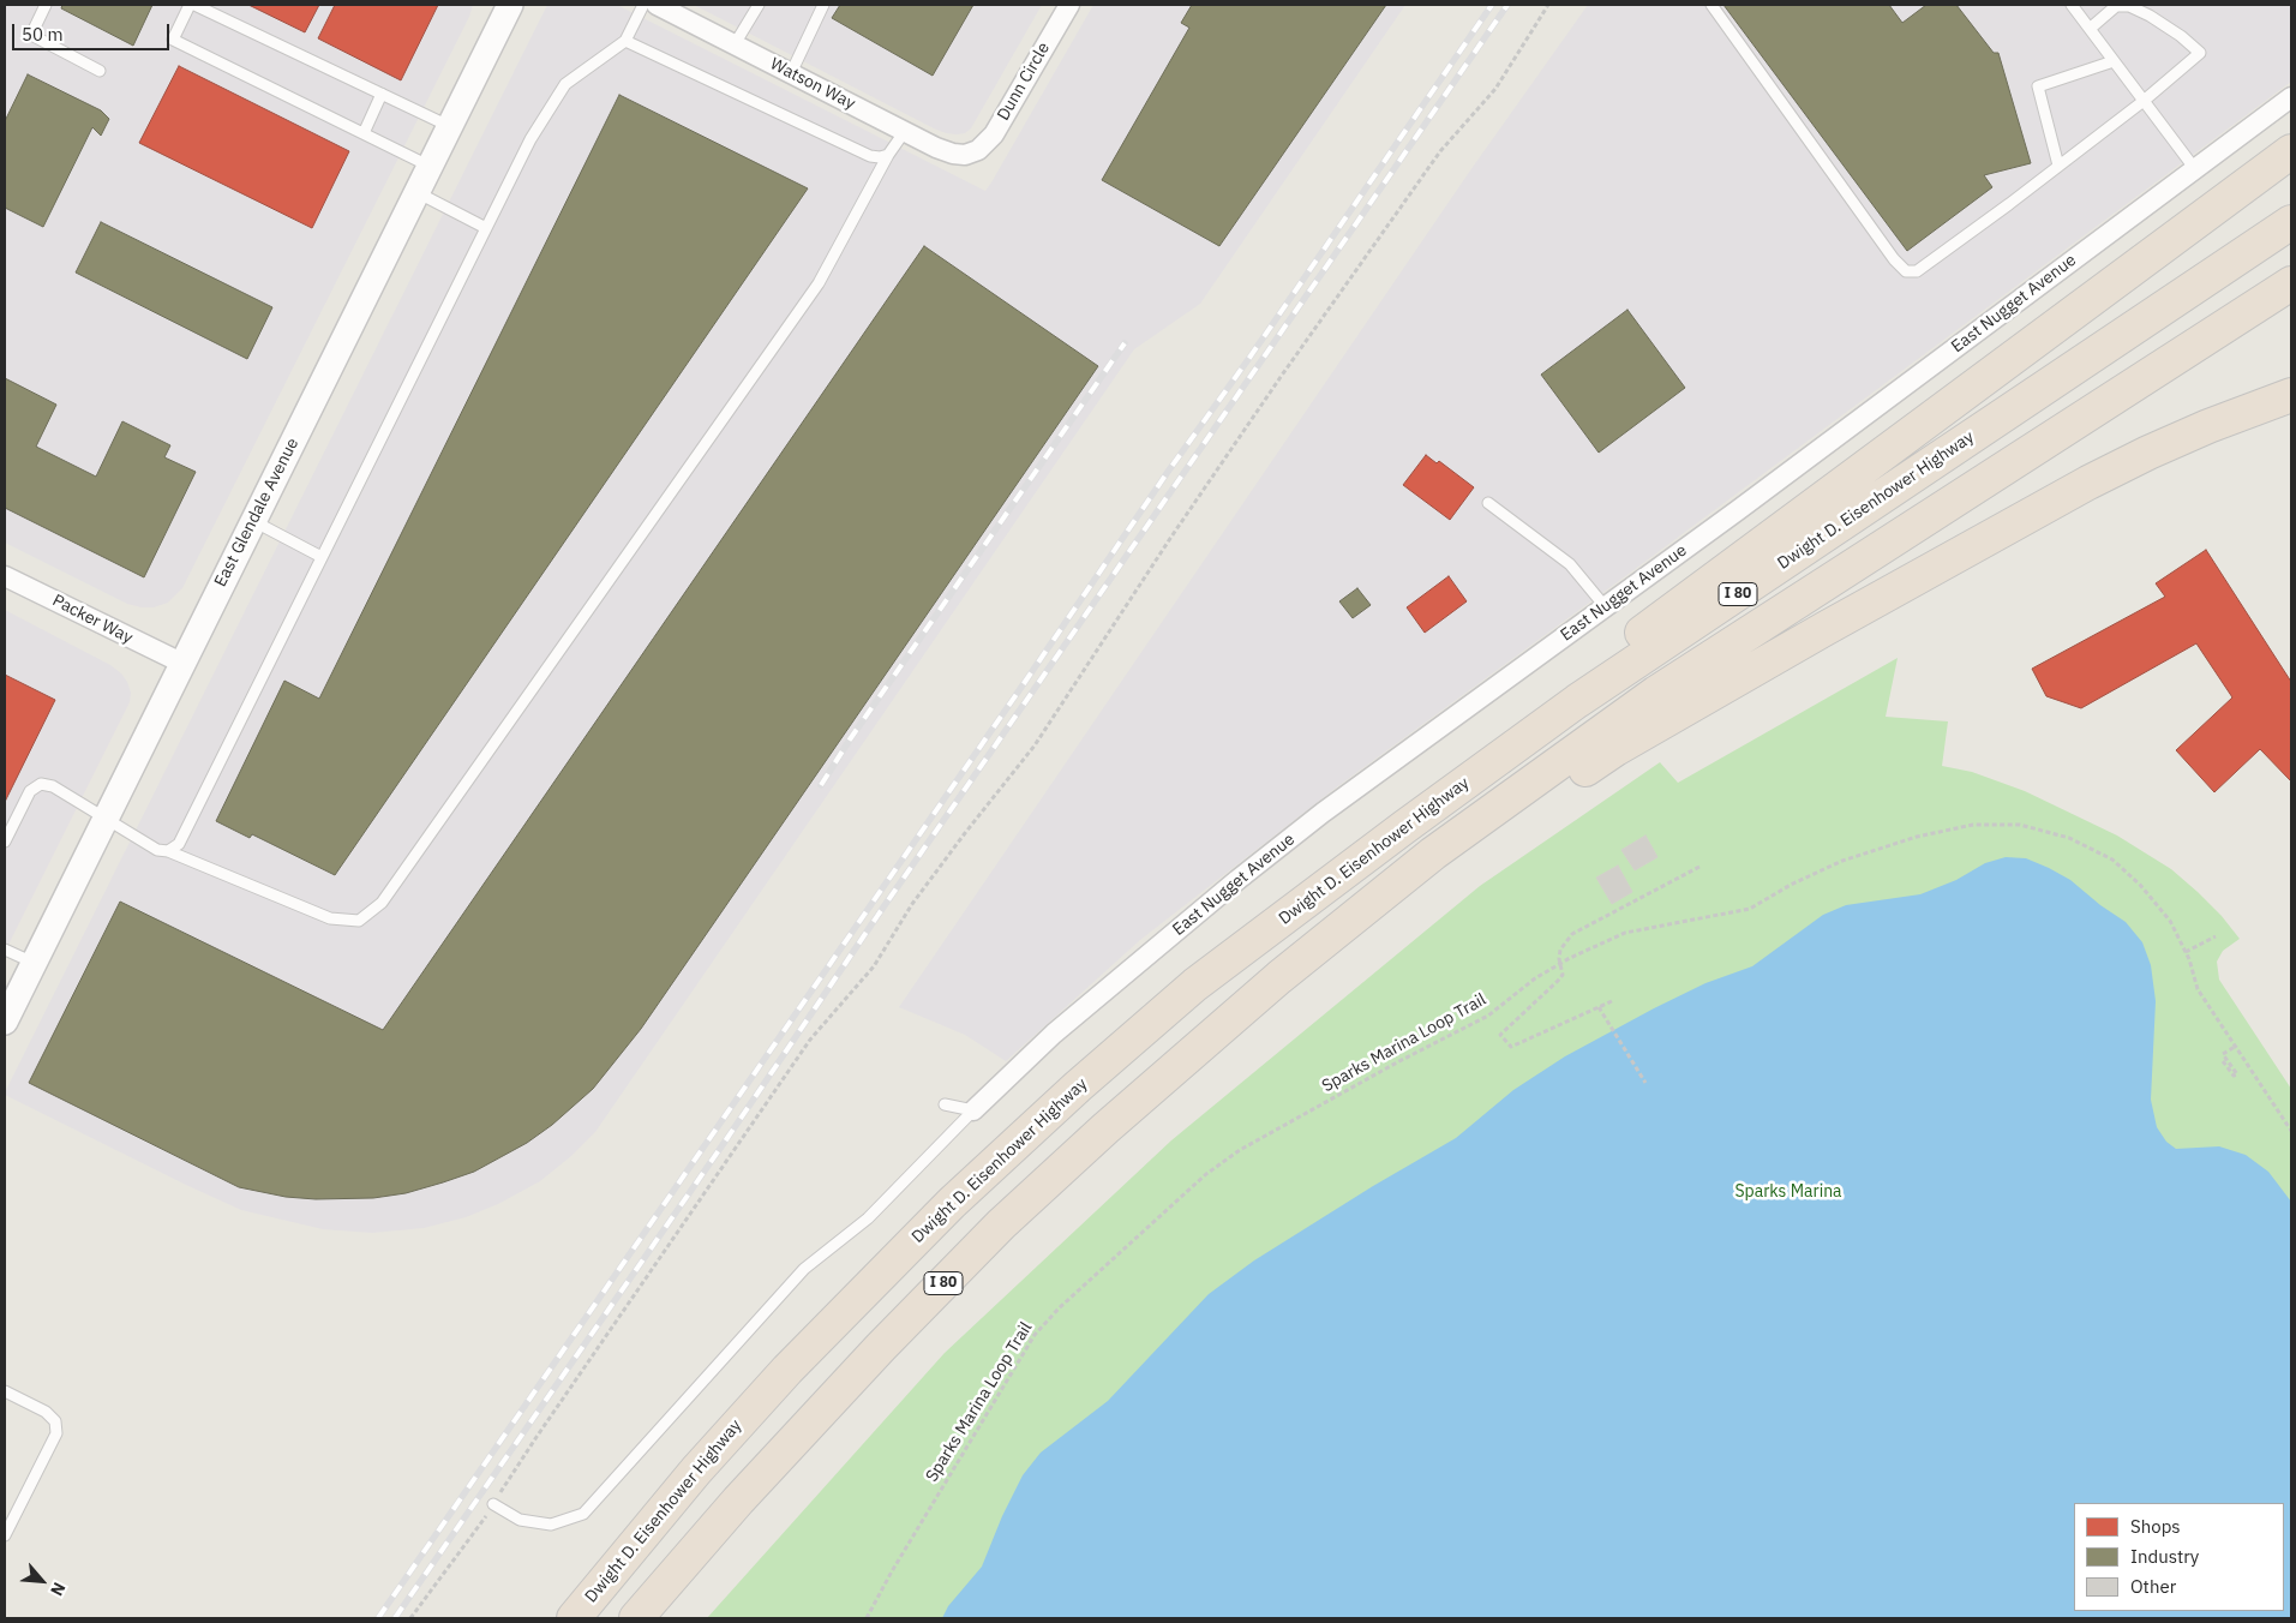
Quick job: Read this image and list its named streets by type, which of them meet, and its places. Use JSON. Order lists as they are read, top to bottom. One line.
{"streets":{"highway":["Dwight D. Eisenhower Highway","I 80"],"street":["Dunn Circle","Watson Way","East Nugget Avenue","East Glendale Avenue","Packer Way"],"path":["Sparks Marina Loop Trail"]},"crossings":[["Dunn Circle","Watson Way"],["East Glendale Avenue","Packer Way"]],"parks":["Sparks Marina"],"legend":["Shops","Industry","Other"],"scale_bar":"50 m","north":"bottom right"}
